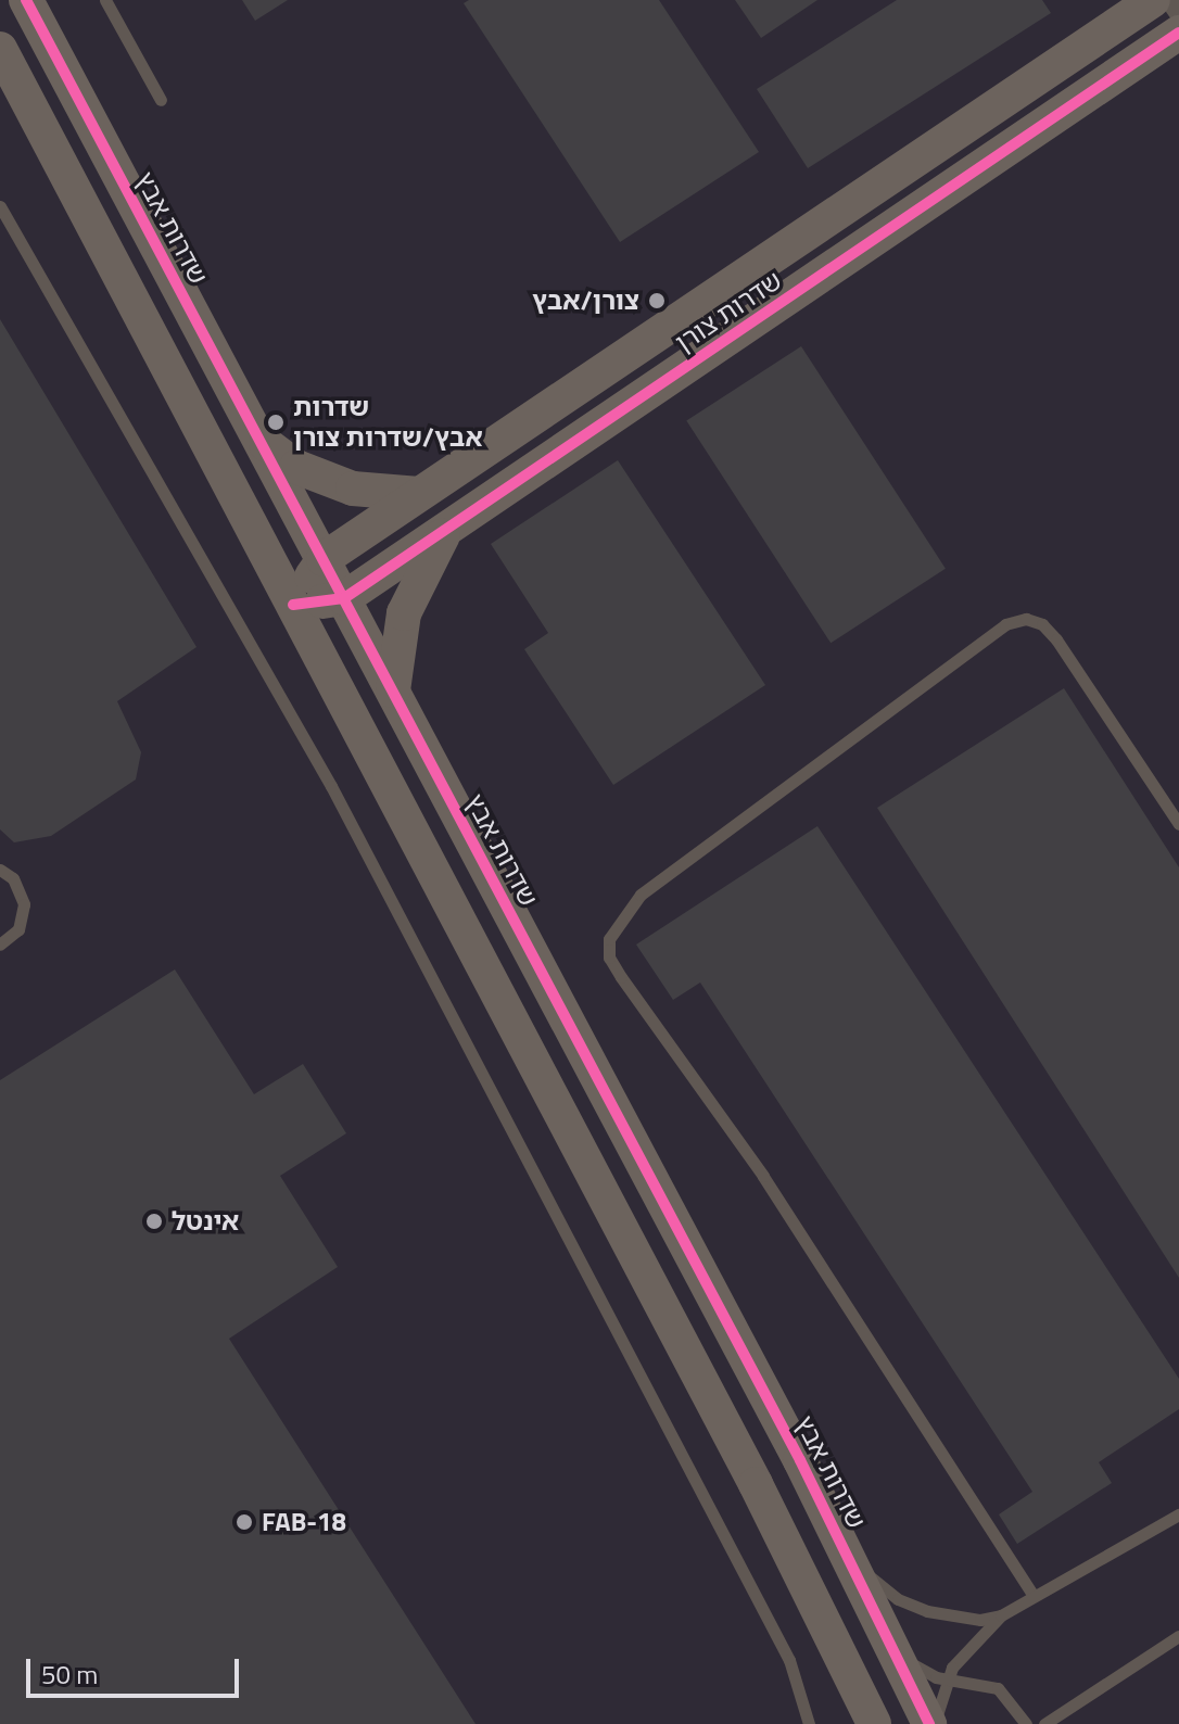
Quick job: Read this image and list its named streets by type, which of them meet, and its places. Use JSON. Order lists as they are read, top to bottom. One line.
{"streets":{"street":["שדרות אבץ","שדרות צורן"]},"crossings":[["שדרות אבץ","שדרות צורן"]],"places":["צורן/אבץ","שדרות אבץ/שדרות צורן","אינטל","FAB-18"],"scale_bar":"50 m"}
